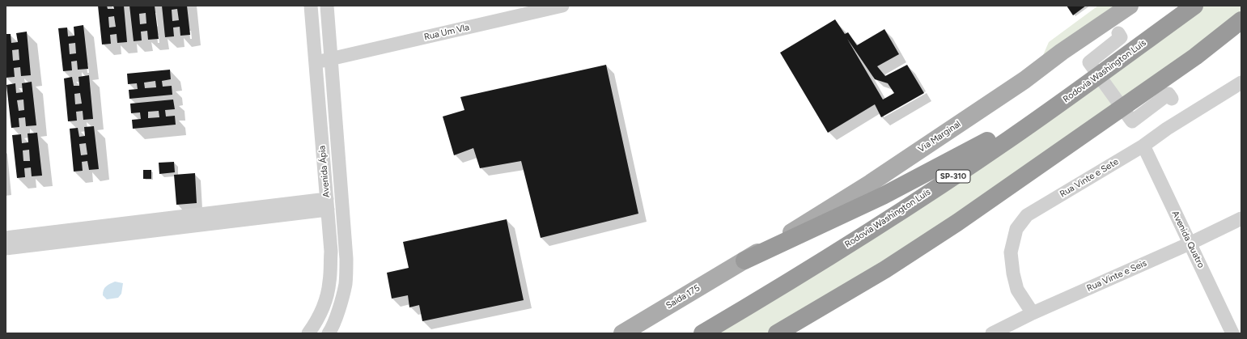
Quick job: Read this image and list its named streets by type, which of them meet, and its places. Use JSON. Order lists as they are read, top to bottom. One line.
{"streets":{"highway":["Rodovia Washington Luís","SP-310"],"main road":["Via Marginal","Saída 175"],"street":["Rua Um Vla","Avenida Ápia","Rua Vinte e Sete","Avenida Quatro","Rua Vinte e Seis"]},"crossings":[["Rua Um Vla","Avenida Ápia"],["Via Marginal","Saída 175"],["Rua Vinte e Sete","Avenida Quatro"],["Rua Vinte e Sete","Rua Vinte e Seis"],["Avenida Quatro","Rua Vinte e Seis"]]}
